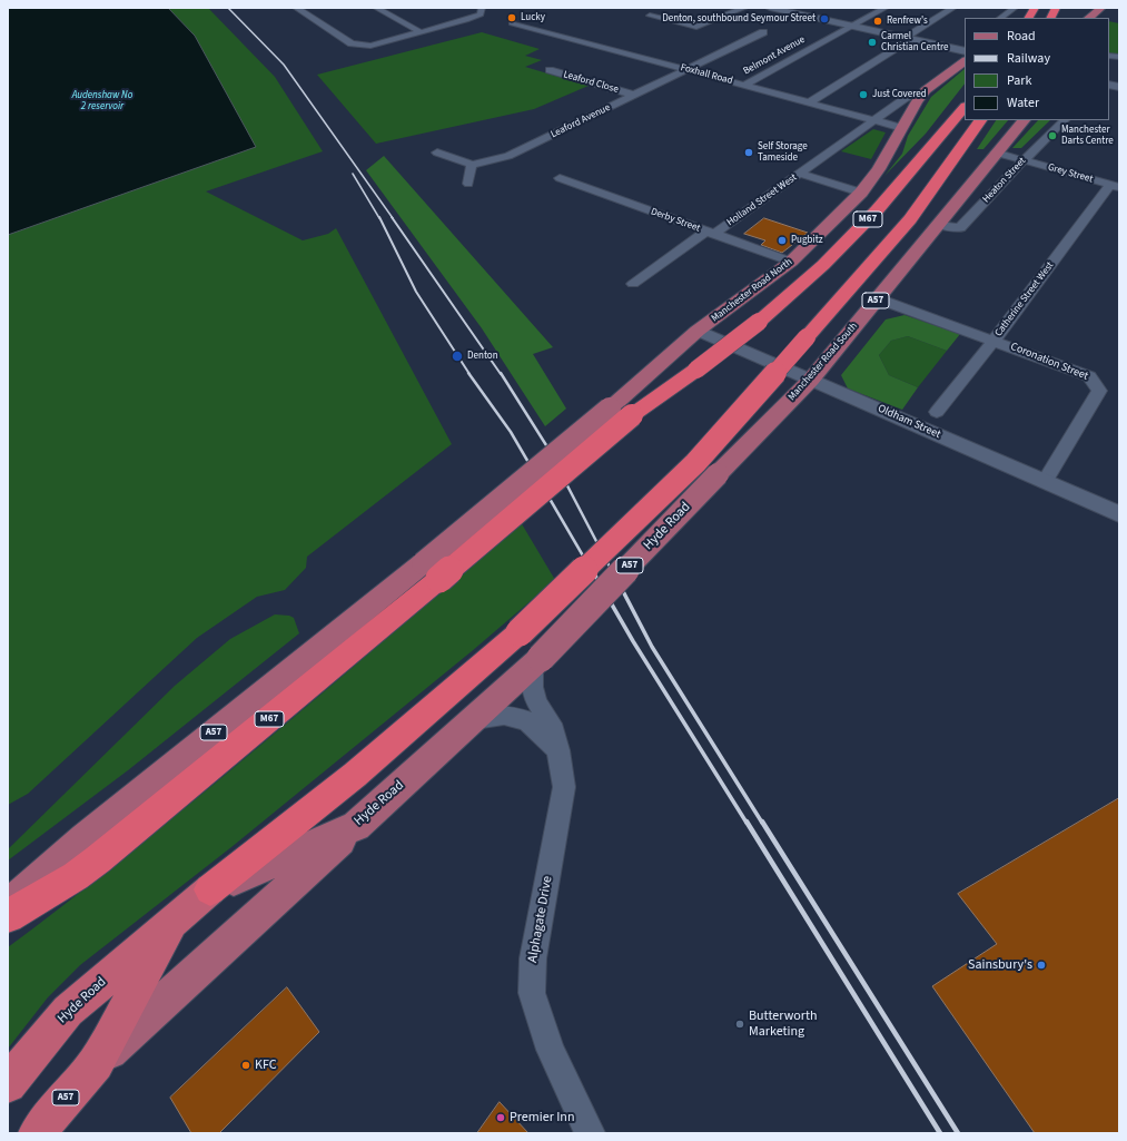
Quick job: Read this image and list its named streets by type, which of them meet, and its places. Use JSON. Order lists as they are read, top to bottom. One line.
{"streets":{"highway":["M67","A57","Hyde Road"],"main road":["Manchester Road North","Manchester Road South"],"street":["Belmont Avenue","Foxhall Road","Leaford Close","Leaford Avenue","Grey Street","Heaton Street","Holland Street West","Derby Street","Catherine Street West","Coronation Street","Oldham Street","Alphagate Drive"]},"crossings":[["Belmont Avenue","Foxhall Road"],["Foxhall Road","Leaford Avenue"],["Foxhall Road","Holland Street West"],["Foxhall Road","Manchester Road North"],["Leaford Close","Leaford Avenue"],["Grey Street","Heaton Street"],["Grey Street","Catherine Street West"],["Grey Street","Manchester Road South"],["Heaton Street","Manchester Road South"],["Holland Street West","Derby Street"],["Holland Street West","Manchester Road North"],["M67","Manchester Road North"],["M67","A57"],["M67","Hyde Road"],["Derby Street","Manchester Road North"],["Manchester Road North","A57"],["Manchester Road North","Oldham Street"],["Catherine Street West","Coronation Street"],["A57","Hyde Road"],["Manchester Road South","Oldham Street"],["Manchester Road South","Hyde Road"],["Coronation Street","Oldham Street"],["Hyde Road","Alphagate Drive"]],"water":["Audenshaw No 2 reservoir"],"places":["Lucky","Denton, southbound Seymour Street","Renfrew's","Carmel Christian Centre","Just Covered","Manchester Darts Centre","Self Storage Tameside","Pugbitz","Denton","Sainsbury's","Butterworth Marketing","KFC","Premier Inn"],"legend":["Road","Railway","Park","Water"]}
